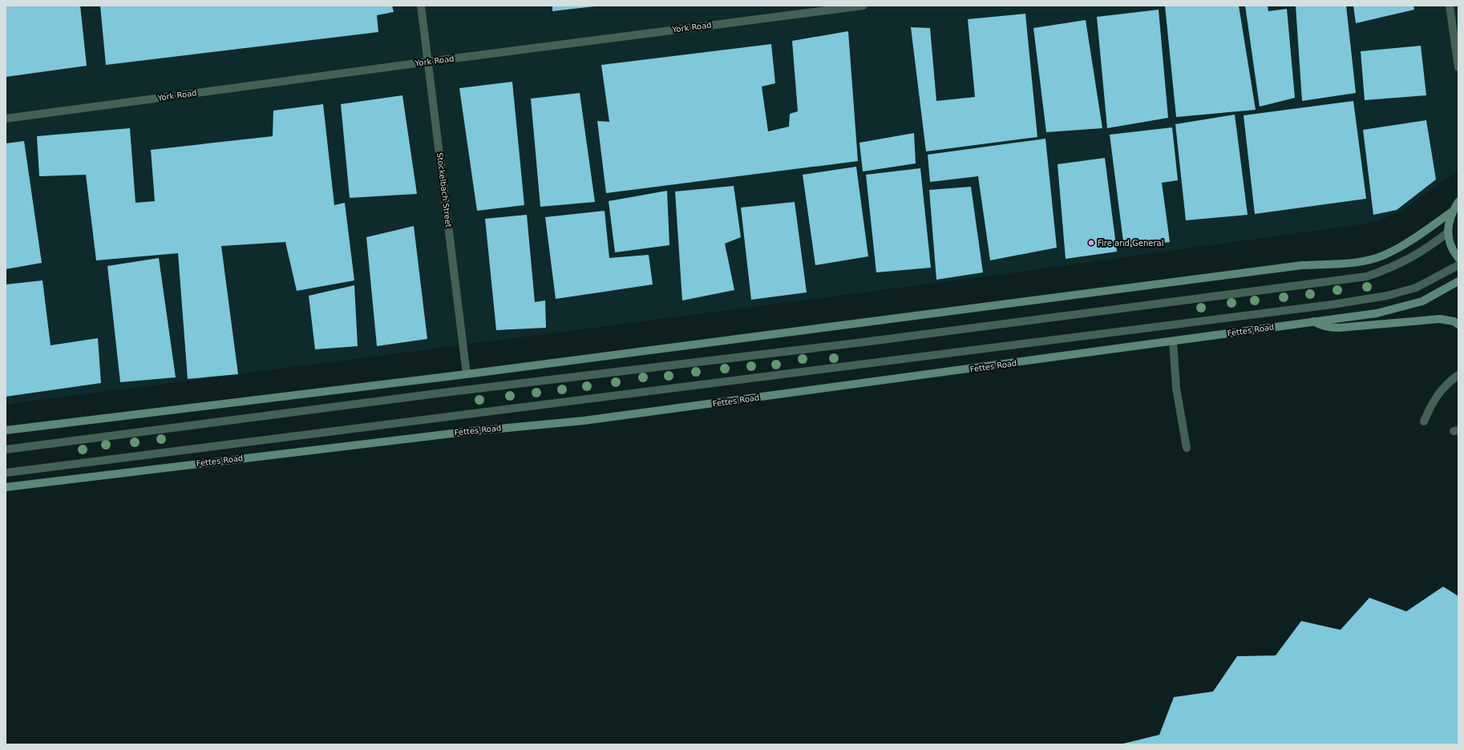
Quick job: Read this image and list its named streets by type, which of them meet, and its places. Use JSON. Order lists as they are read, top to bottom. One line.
{"streets":{"street":["York Road","Stockelbach Street","Fettes Road"]},"crossings":[["York Road","Stockelbach Street"]],"places":["Fire and General"]}
